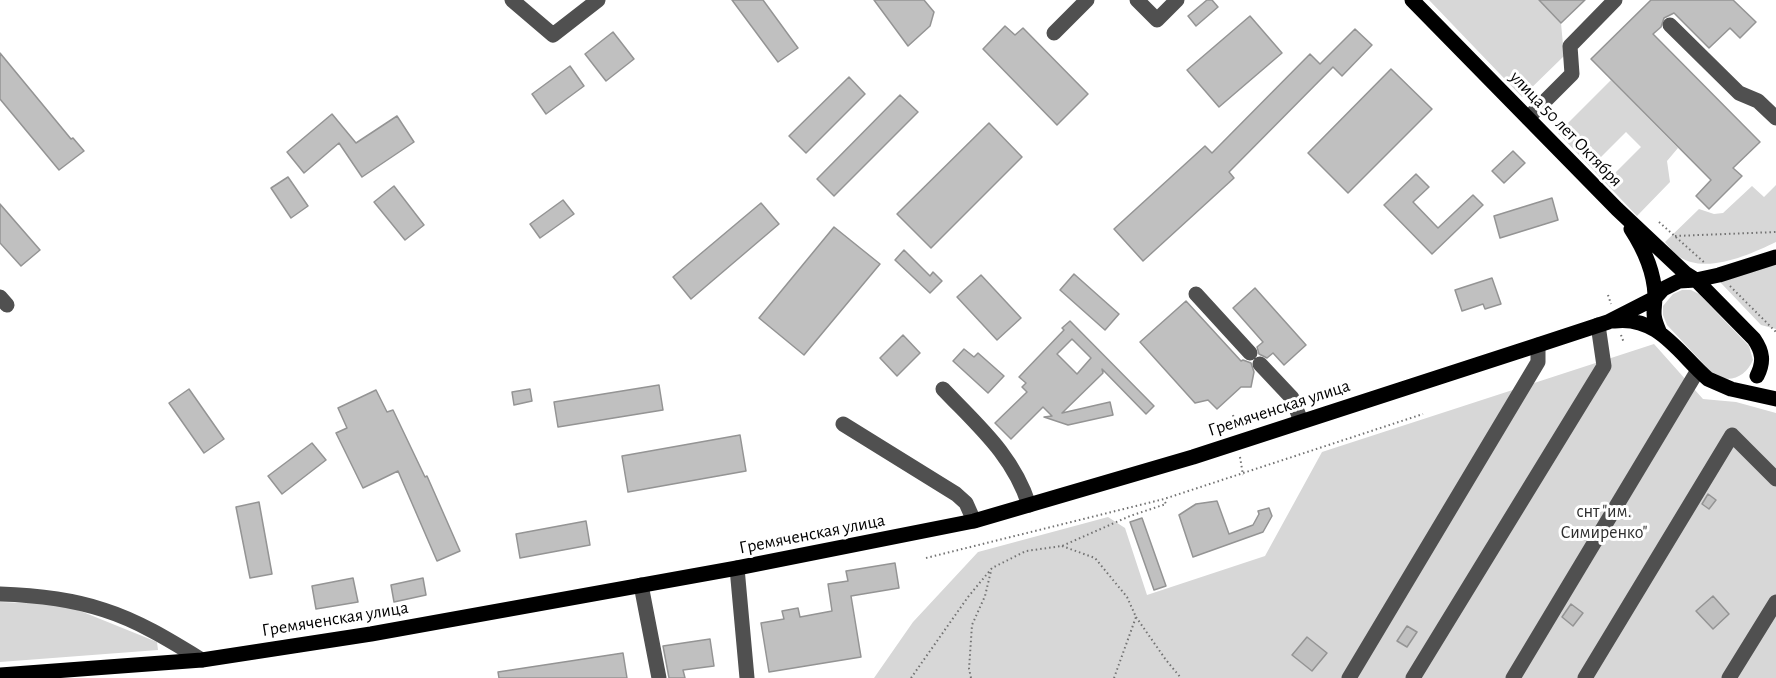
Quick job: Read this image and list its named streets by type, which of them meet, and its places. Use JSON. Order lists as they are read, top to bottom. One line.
{"streets":{"main road":["улица 50 лет Октября","Гремяченская улица"]},"parks":["снт \"им. Симиренко\""]}
